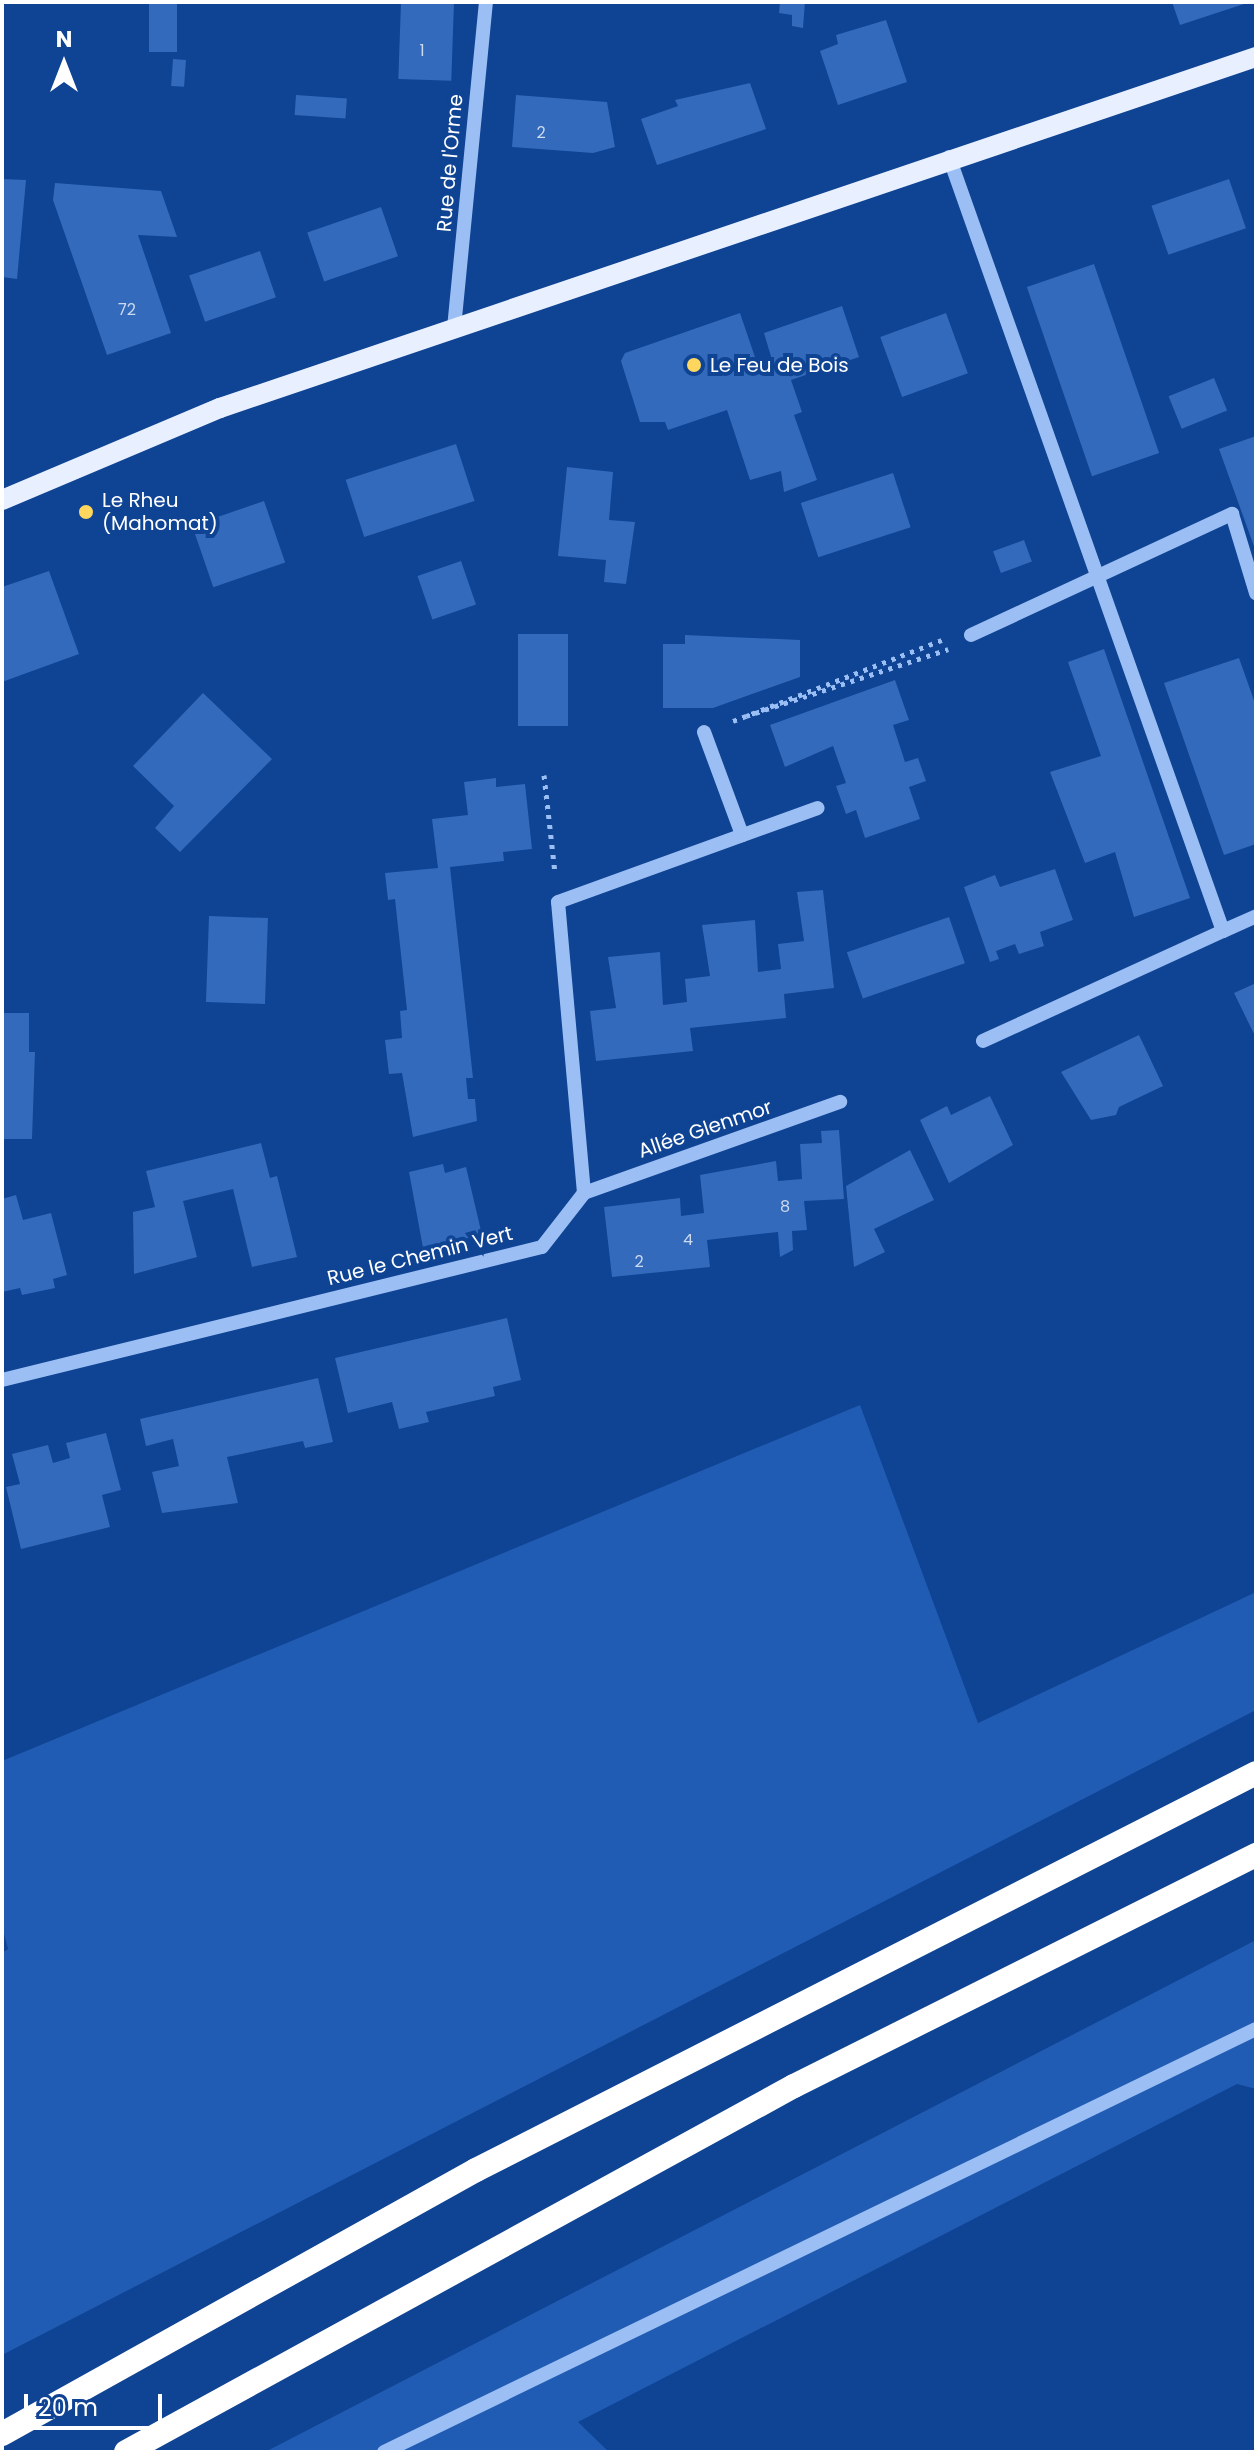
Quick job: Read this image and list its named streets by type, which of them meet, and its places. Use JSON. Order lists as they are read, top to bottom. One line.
{"streets":{"street":["Rue de l'Orme","Allée Glenmor","Rue le Chemin Vert"]},"crossings":[["Allée Glenmor","Rue le Chemin Vert"]],"places":["Le Feu de Bois","Le Rheu (Mahomat)"],"house_numbers":["1","2","72","8","4","2"],"scale_bar":"20 m","north":"top"}
